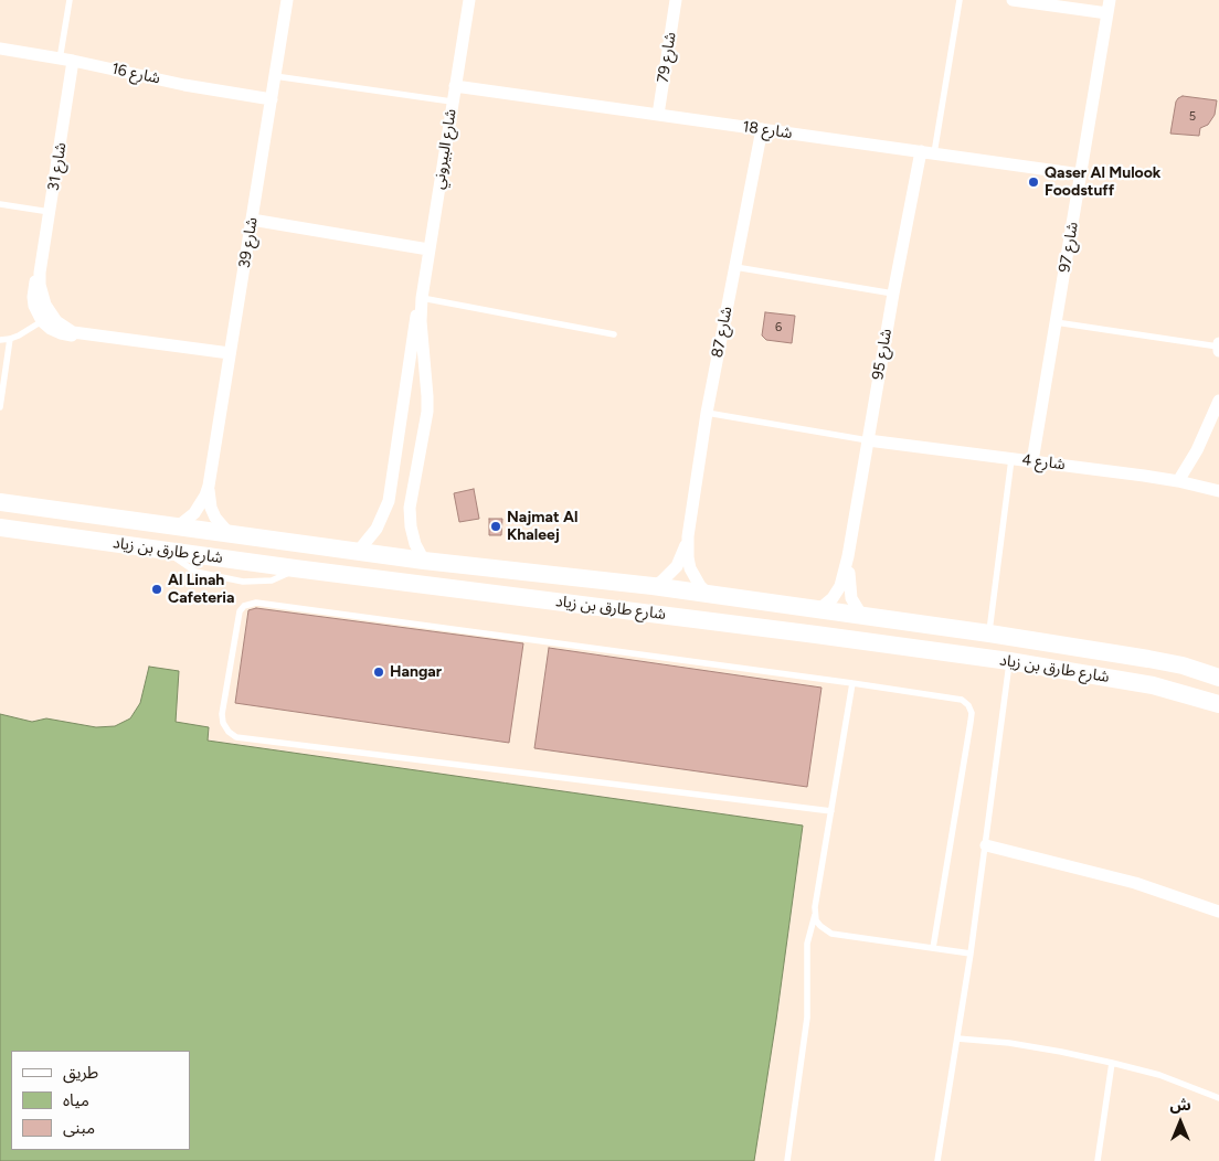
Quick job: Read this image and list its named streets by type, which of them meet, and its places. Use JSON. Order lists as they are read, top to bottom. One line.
{"streets":{"main road":["شارع طارق بن زياد"],"street":["شارع 79","شارع 16","شارع 18","شارع البيروني","شارع 31","شارع 39","شارع 97","شارع 87","شارع 95","شارع 4"]},"crossings":[["شارع 79","شارع 18"],["شارع 16","شارع 31"],["شارع 16","شارع 39"],["شارع 18","شارع البيروني"],["شارع 18","شارع 97"],["شارع 18","شارع 87"],["شارع 18","شارع 95"],["شارع البيروني","شارع طارق بن زياد"],["شارع 31","شارع 39"],["شارع 39","شارع طارق بن زياد"],["شارع 97","شارع 4"],["شارع 87","شارع طارق بن زياد"],["شارع 95","شارع 4"],["شارع 95","شارع طارق بن زياد"]],"places":["Qaser Al Mulook Foodstuff","Najmat Al Khaleej","Al Linah Cafeteria","Hangar"],"house_numbers":["5","6"],"legend":["طريق","مياه","مبنى"],"north":"top"}
